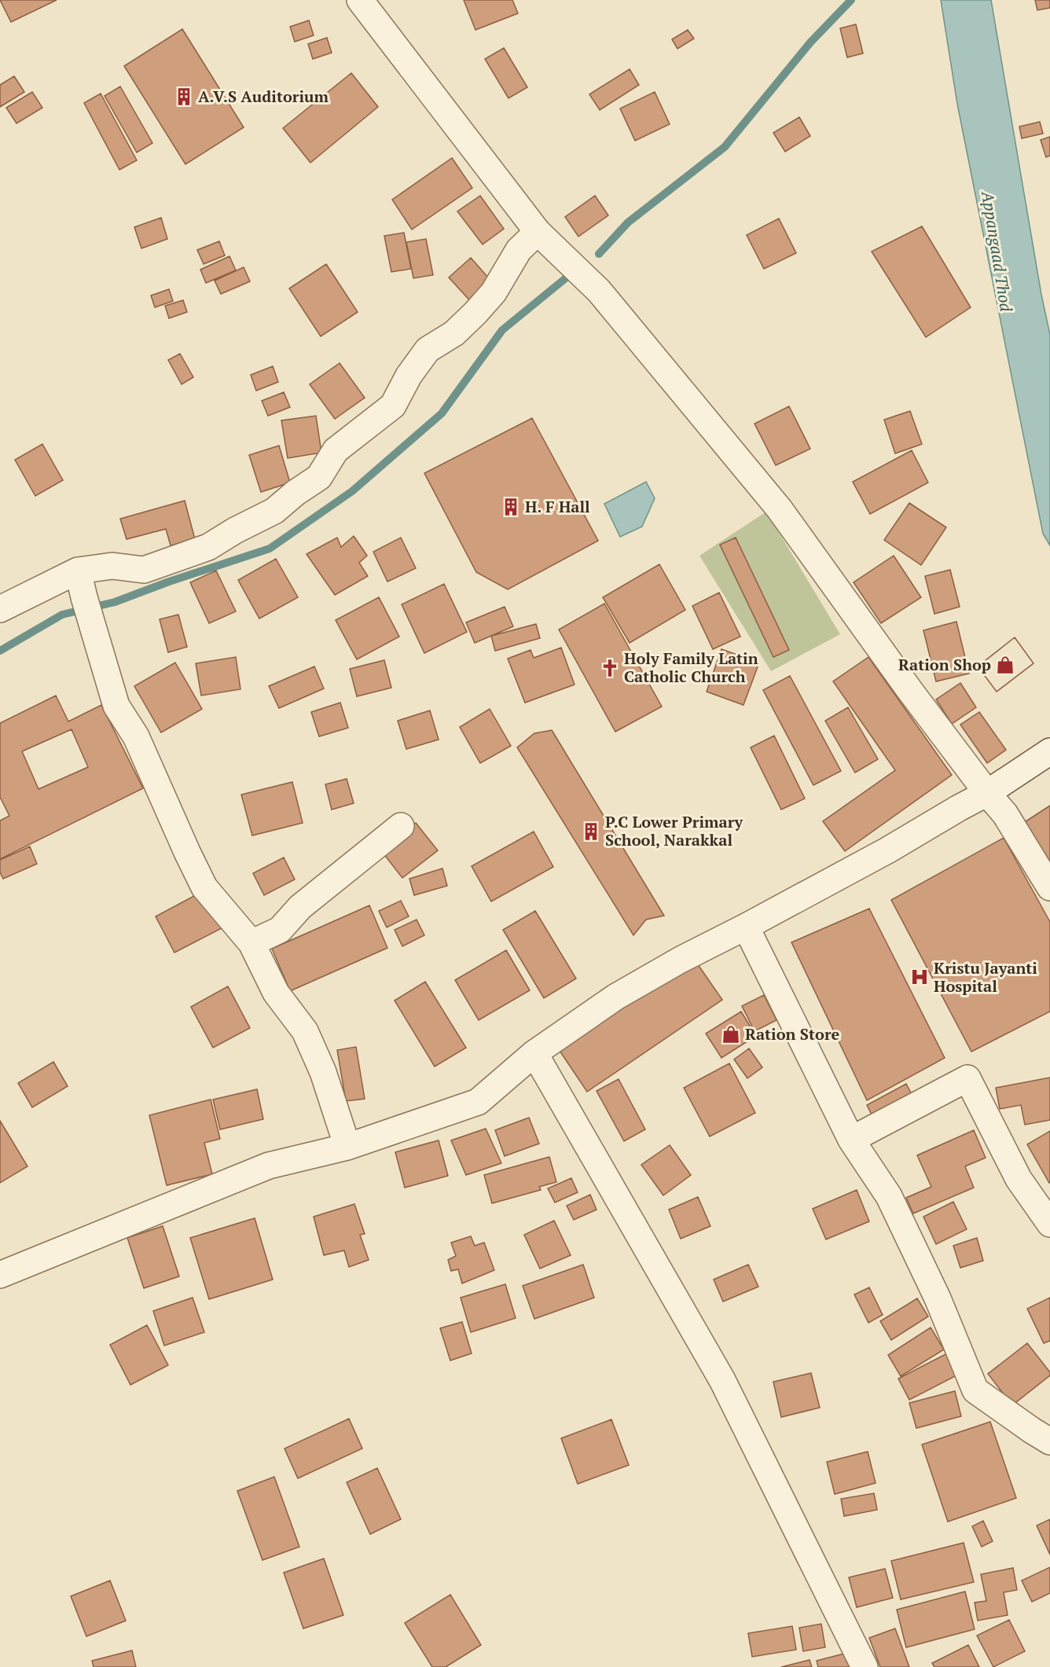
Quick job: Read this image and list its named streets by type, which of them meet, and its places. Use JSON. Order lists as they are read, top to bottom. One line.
{"water":["Appangaad Thod"],"places":{"building":["A.V.S Auditorium","H. F Hall","P.C Lower Primary School, Narakkal"],"shop":["Ration Shop","Ration Store"],"church":["Holy Family Latin Catholic Church"],"hospital":["Kristu Jayanti Hospital"]}}
